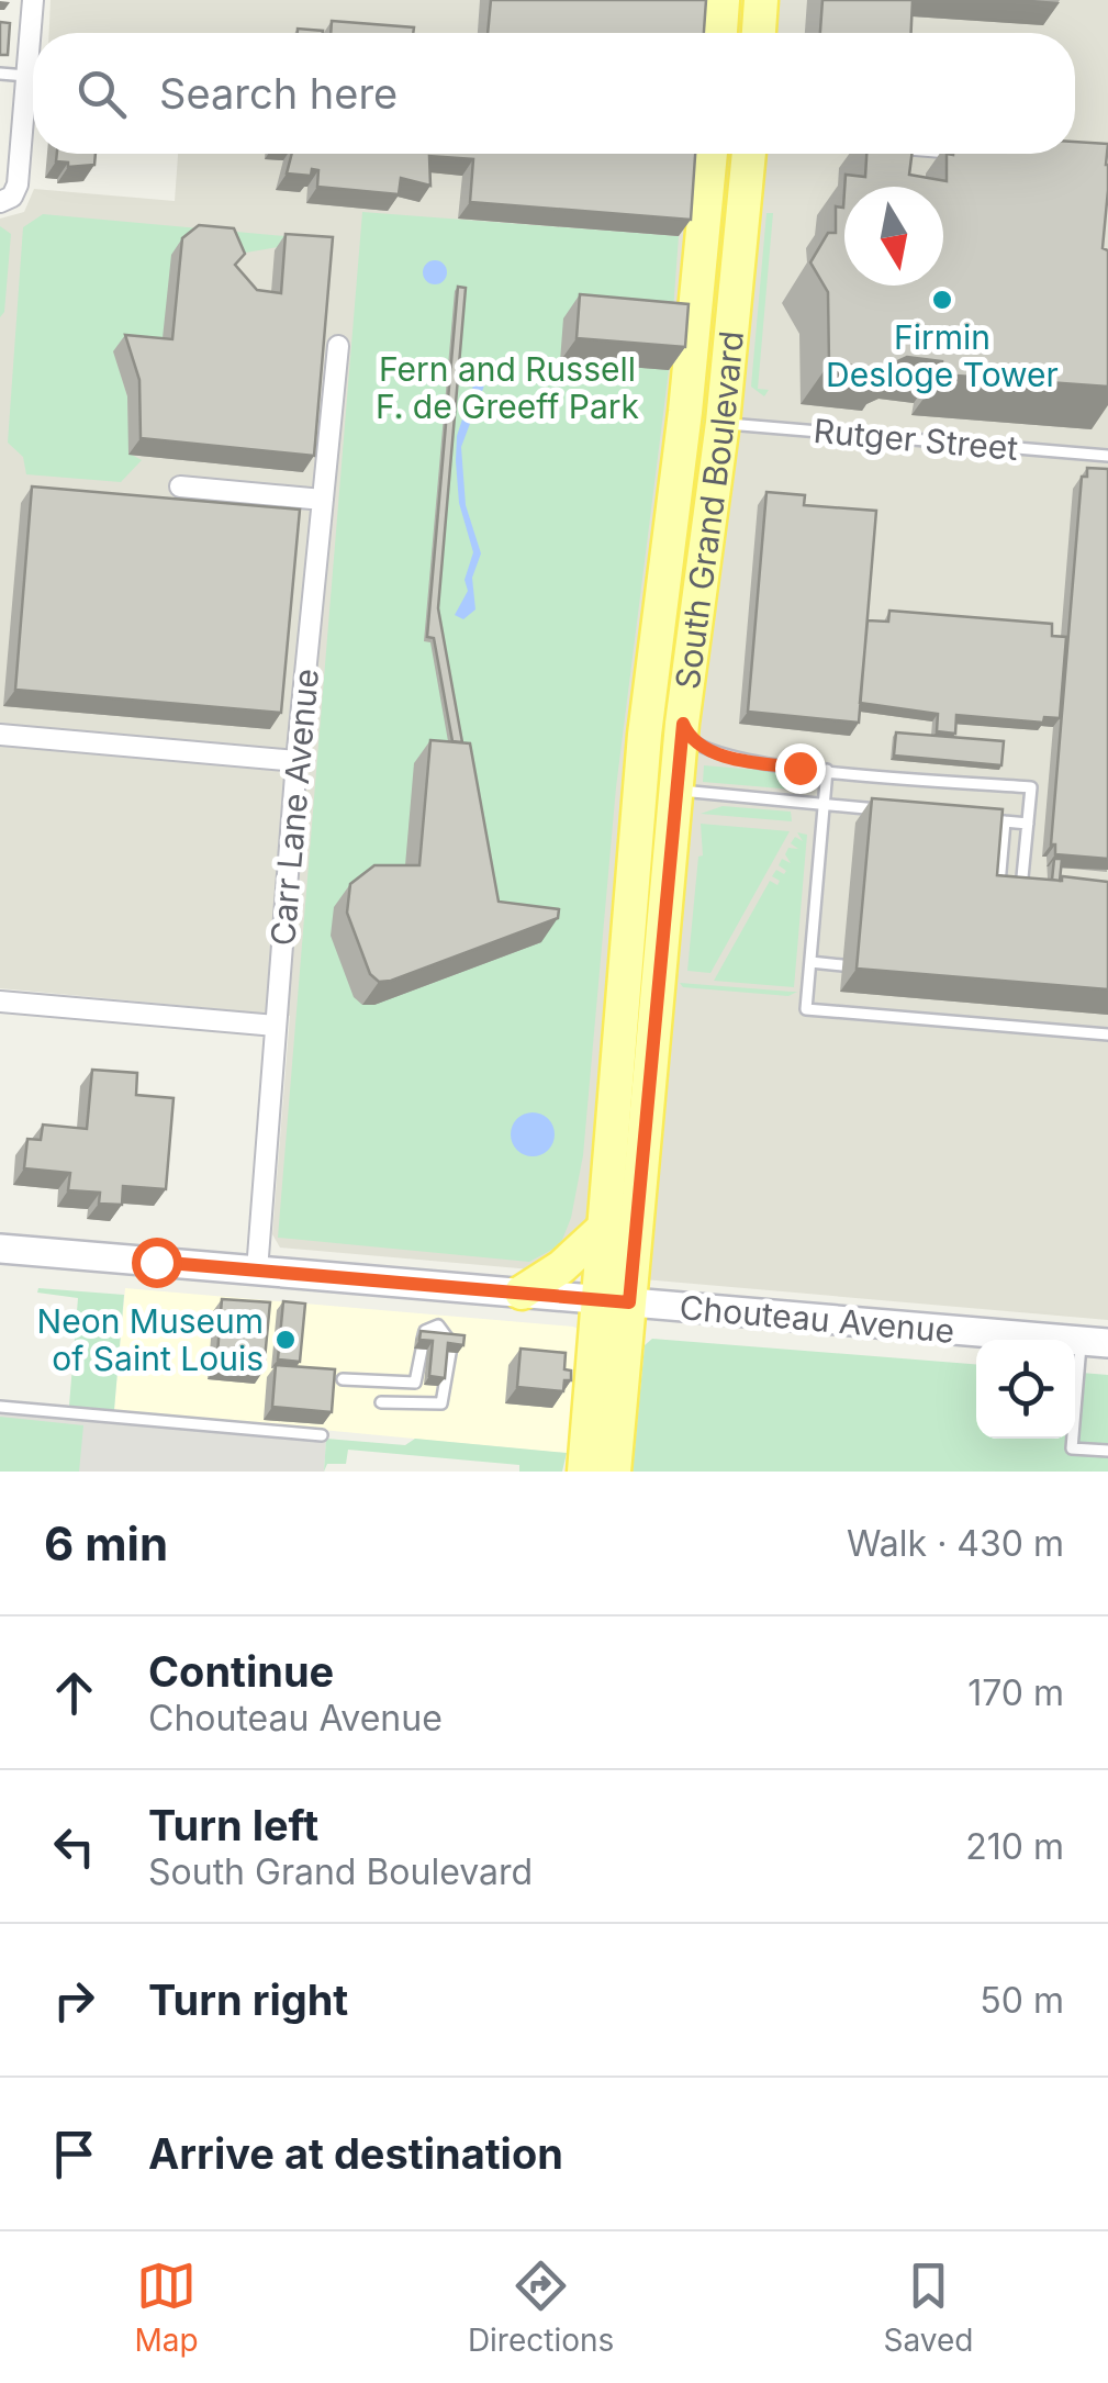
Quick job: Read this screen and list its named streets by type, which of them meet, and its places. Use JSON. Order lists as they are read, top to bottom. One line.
{"streets":{"main road":["South Grand Boulevard","Chouteau Avenue"],"street":["Carr Lane Avenue"],"lane":["Rutger Street"]},"crossings":[["Rutger Street","South Grand Boulevard"],["South Grand Boulevard","Chouteau Avenue"],["Carr Lane Avenue","Chouteau Avenue"]],"parks":["Fern and Russell F. de Greeff Park"],"places":["Firmin Desloge Tower","Neon Museum of Saint Louis"],"north":"bottom","page":{"search":"Search here","heading":["6 min","Walk · 430 m"],"list":[["Continue","Chouteau Avenue","170 m"],["Turn left","South Grand Boulevard","210 m"],["Turn right","50 m"],"Arrive at destination"],"nav":["Map","Directions","Saved"]}}
